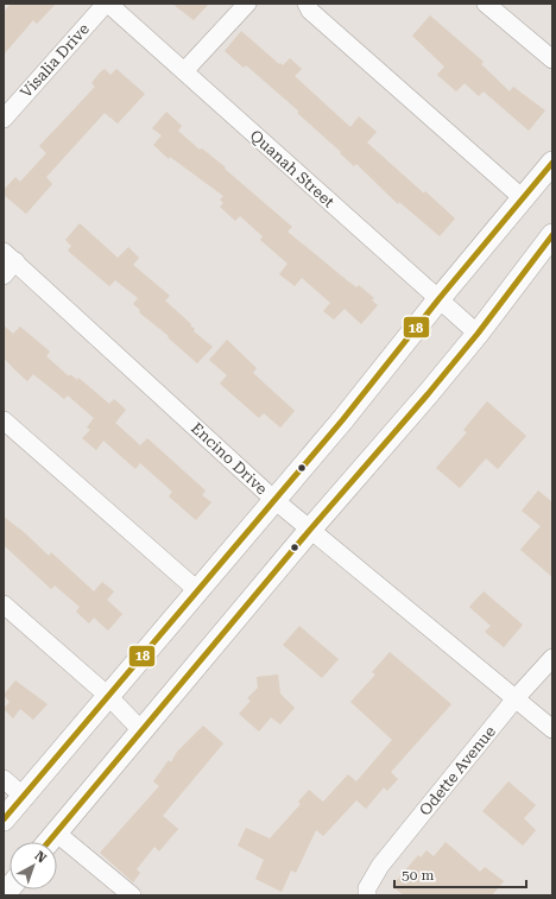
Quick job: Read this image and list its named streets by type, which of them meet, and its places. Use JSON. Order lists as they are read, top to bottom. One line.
{"streets":{"street":["Visalia Drive","Quanah Street","Encino Drive","Odette Avenue"]},"crossings":[["Visalia Drive","Quanah Street"],["Encino Drive","Odette Avenue"]],"lines":["transit line 18"],"scale_bar":"50 m","north":"top right"}
